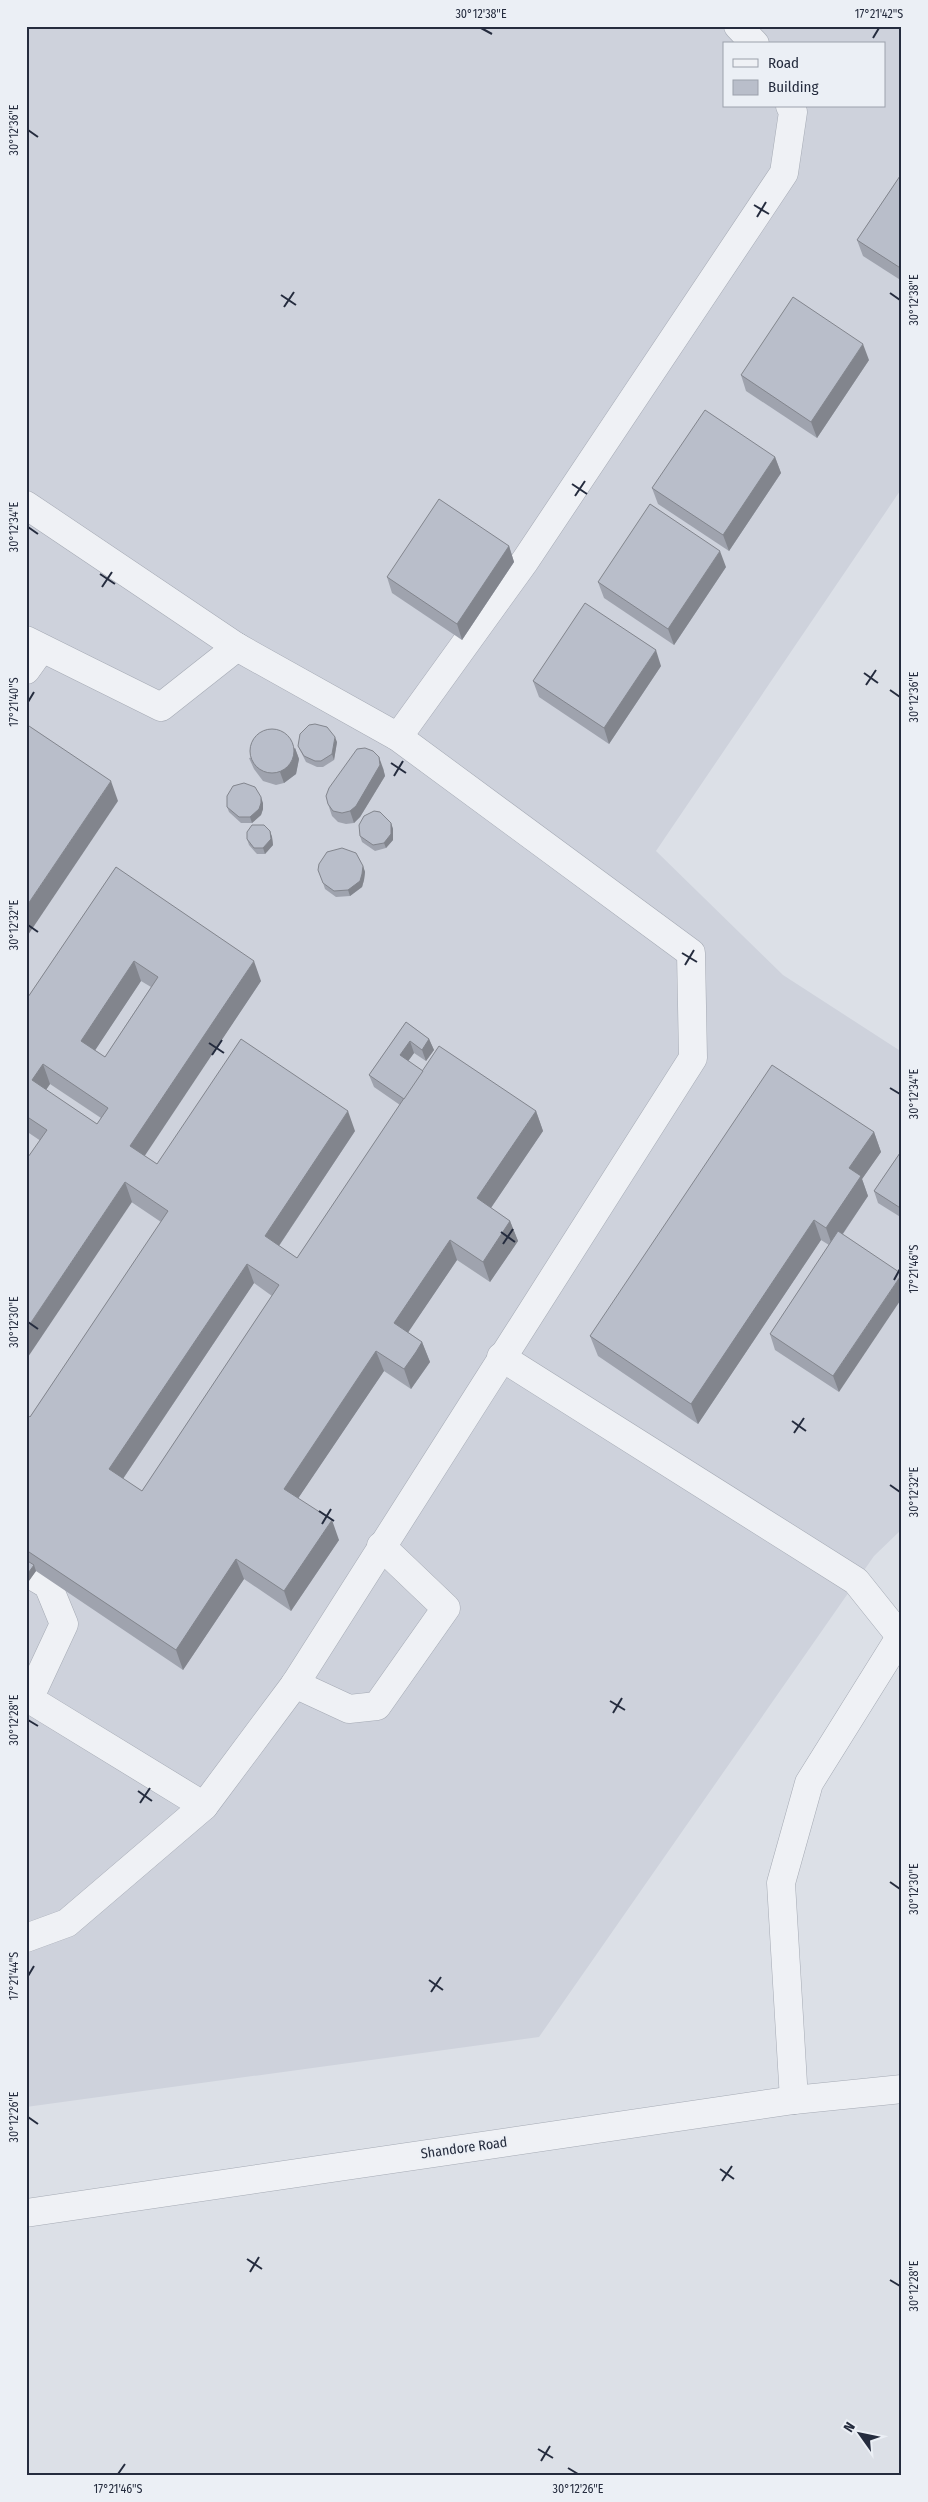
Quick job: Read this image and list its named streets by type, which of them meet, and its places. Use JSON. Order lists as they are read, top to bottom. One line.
{"streets":{"street":["Shandore Road"]},"legend":["Road","Building"],"north":"top left","coordinates":["30°12'38\"E","17°21'42\"S","30°12'36\"E","30°12'34\"E","17°21'40\"S","30°12'32\"E","17°21'46\"S","30°12'30\"E","30°12'28\"E","17°21'44\"S","30°12'26\"E"]}
